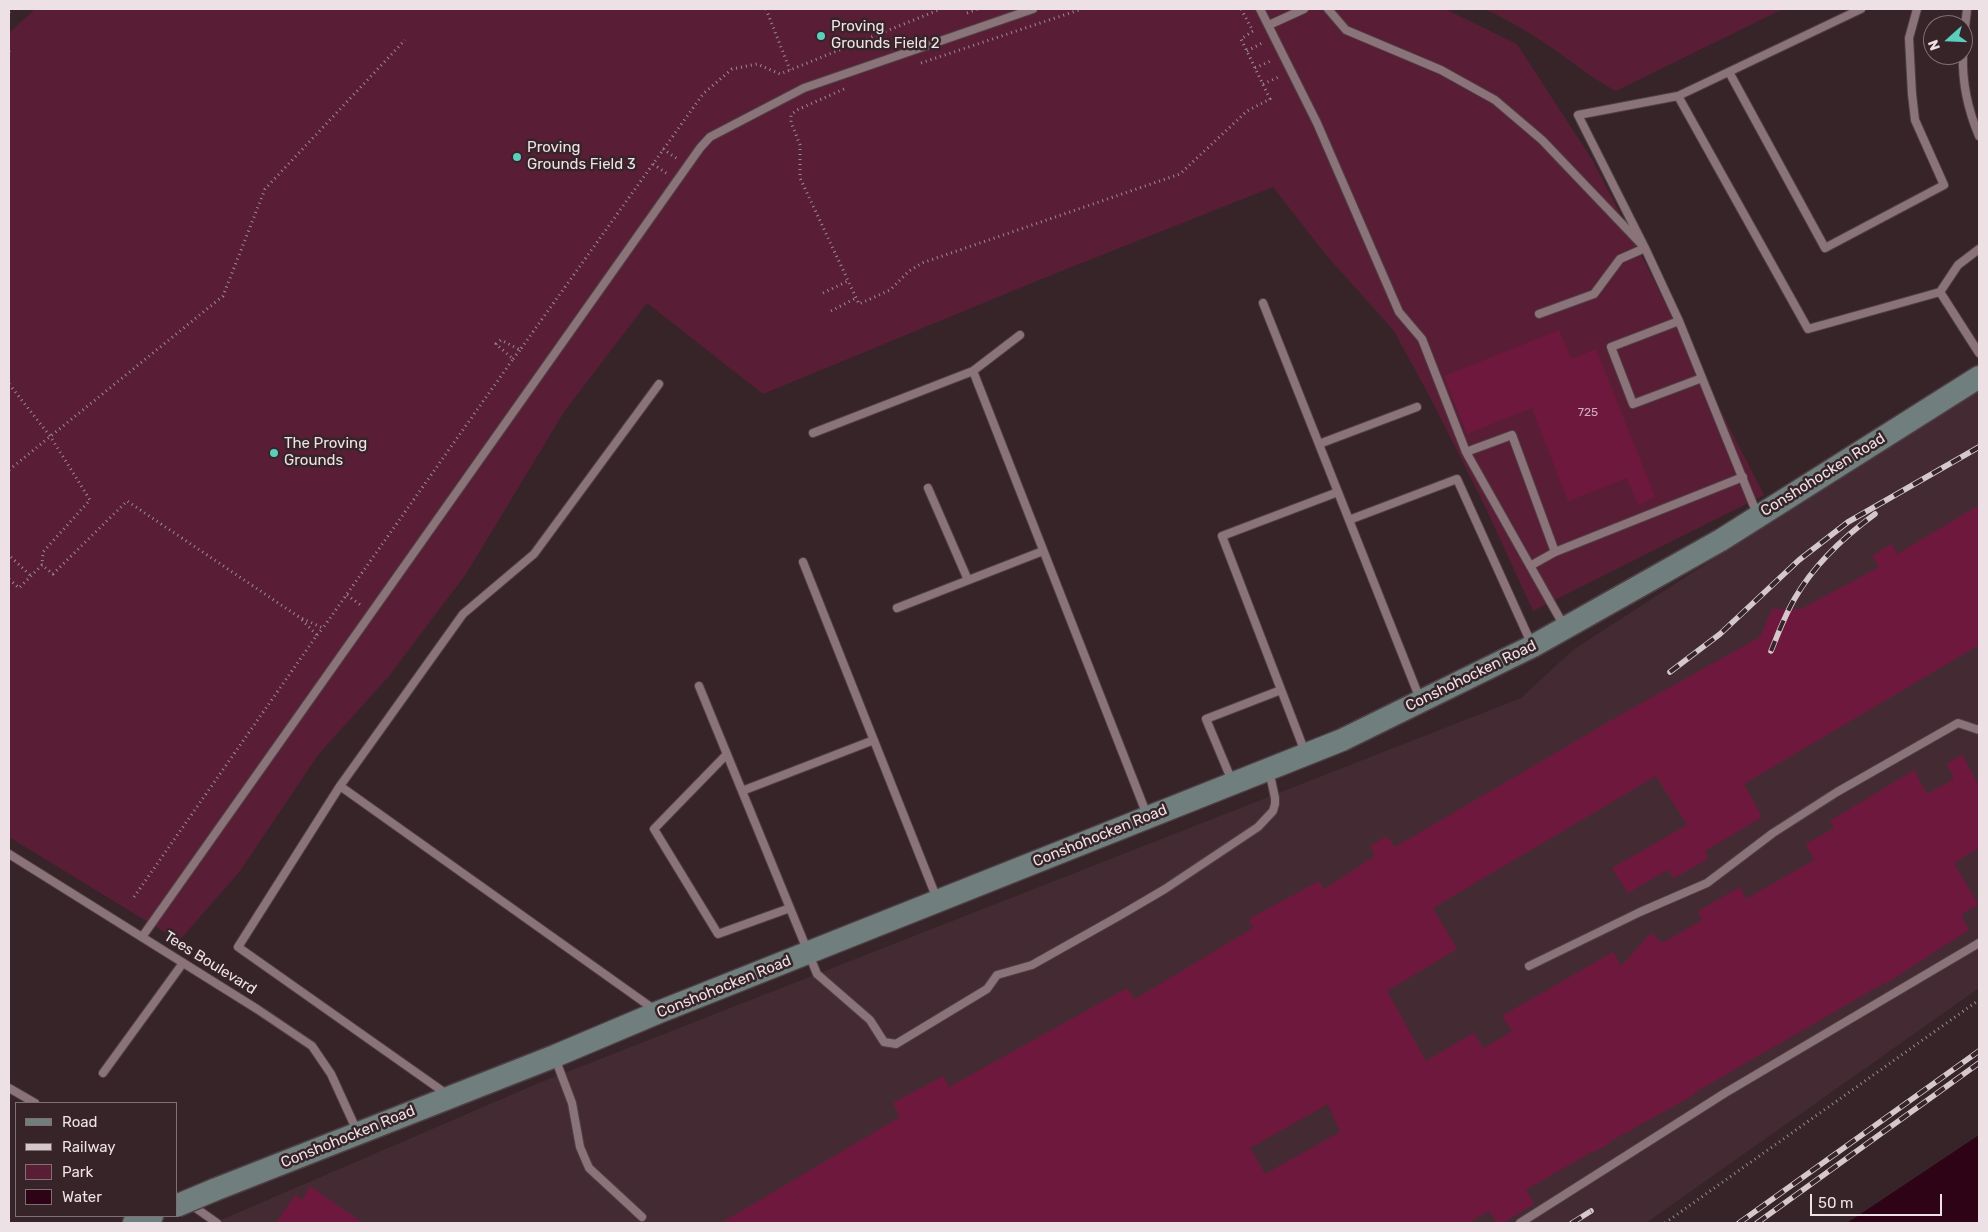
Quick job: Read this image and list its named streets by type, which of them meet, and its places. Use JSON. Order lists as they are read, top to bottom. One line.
{"streets":{"main road":["Conshohocken Road"],"lane":["Tees Boulevard"]},"crossings":[["Conshohocken Road","Tees Boulevard"]],"places":["Proving Grounds Field 2","Proving Grounds Field 3","The Proving Grounds"],"house_numbers":["725"],"legend":["Road","Railway","Park","Water"],"scale_bar":"50 m","north":"left"}
